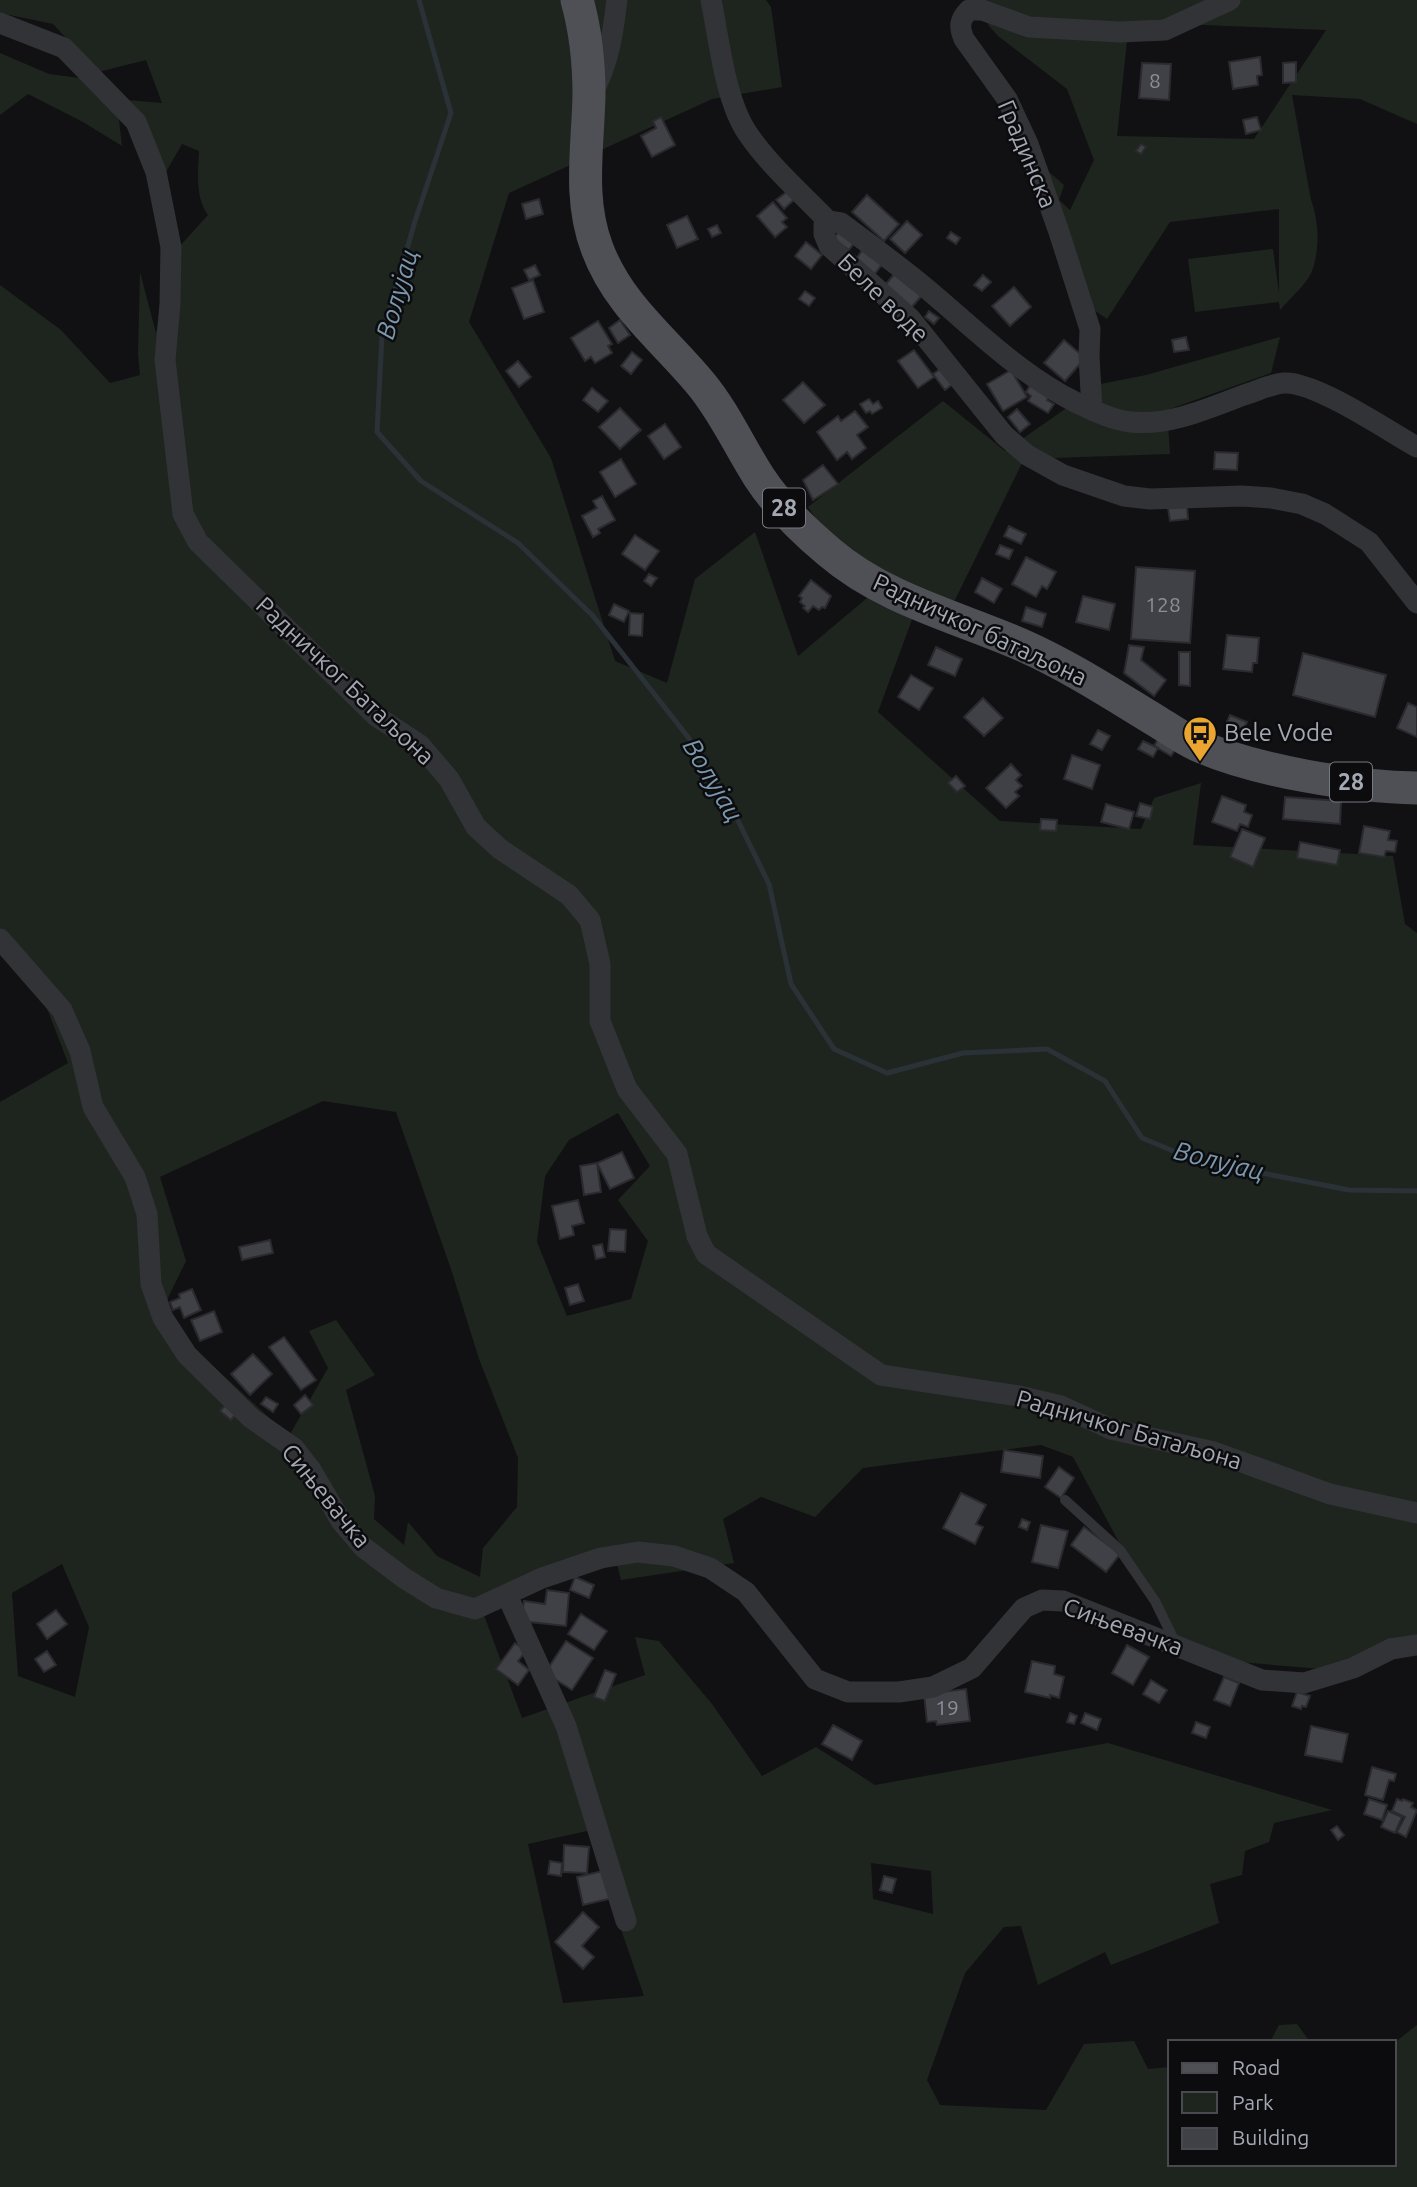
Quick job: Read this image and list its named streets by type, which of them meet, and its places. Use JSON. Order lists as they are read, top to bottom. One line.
{"streets":{"main road":["28","Радничког батаљона"],"street":["Градинска","Беле воде","Радничког Батаљона","Сињевачка"]},"crossings":[["Градинска","Беле воде"]],"water":["Волујац"],"places":{"bus stop":["Bele Vode"]},"house_numbers":["8","128","19"],"legend":["Road","Park","Building"]}
